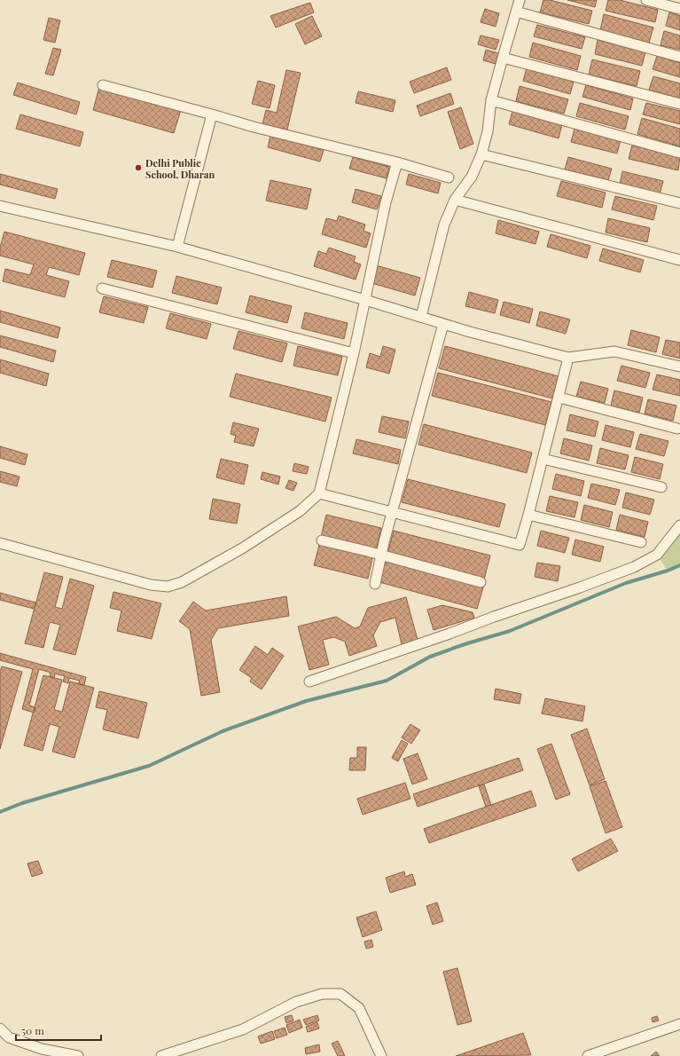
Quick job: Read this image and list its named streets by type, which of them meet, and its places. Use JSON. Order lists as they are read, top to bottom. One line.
{"places":["Delhi Public School, Dharan"],"scale_bar":"50 m"}
